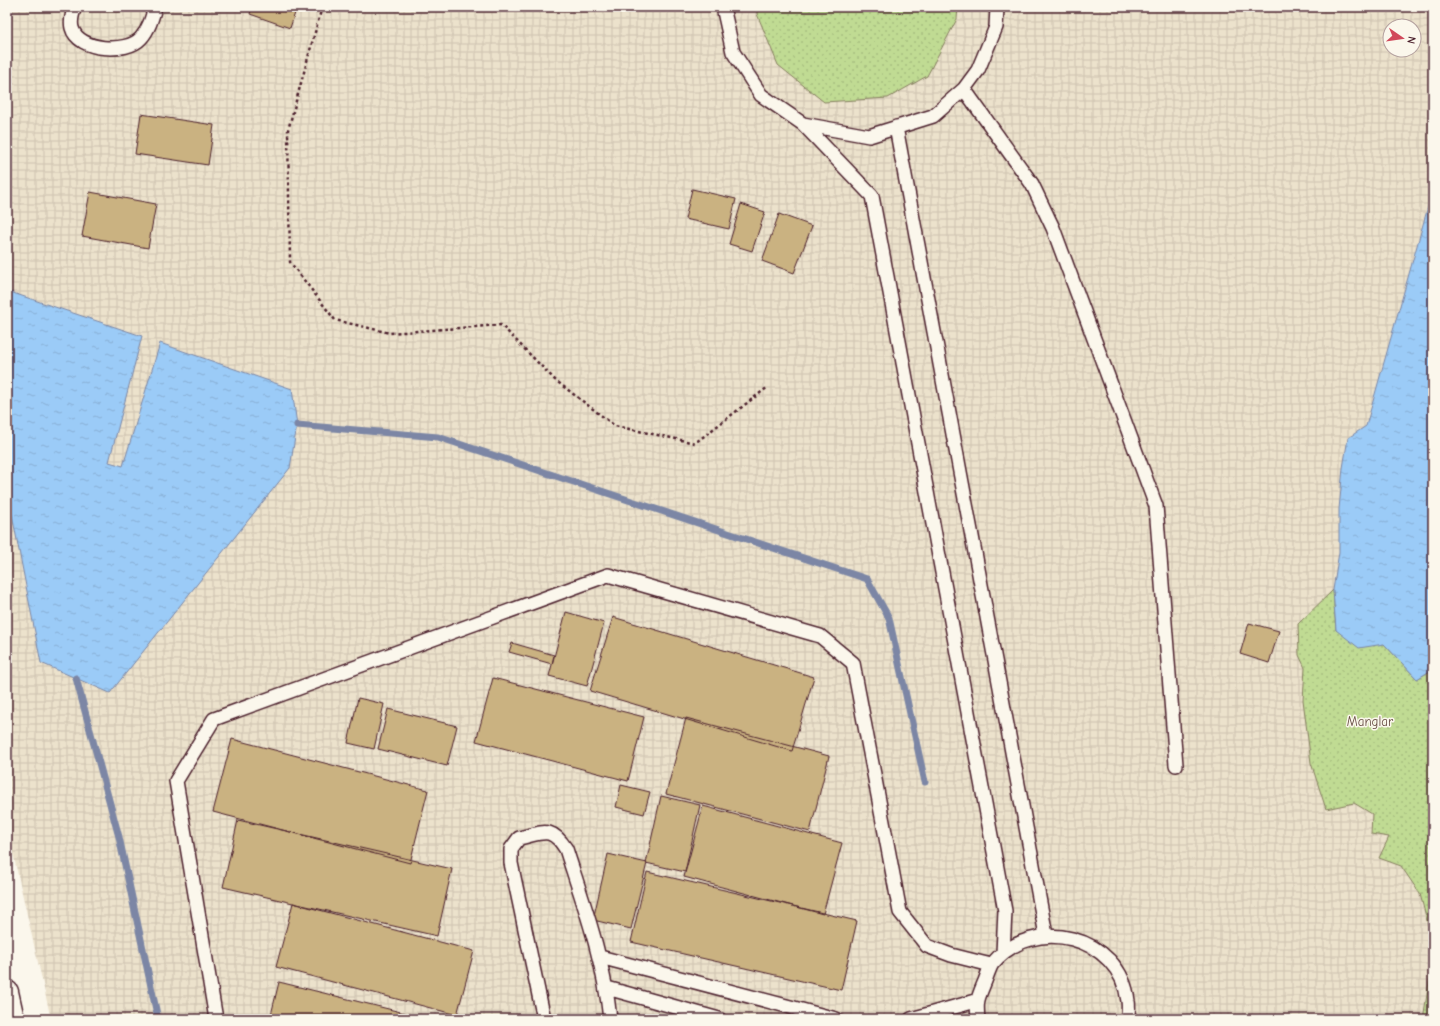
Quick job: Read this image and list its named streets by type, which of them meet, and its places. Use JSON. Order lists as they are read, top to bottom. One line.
{"parks":["Manglar"],"north":"right"}
